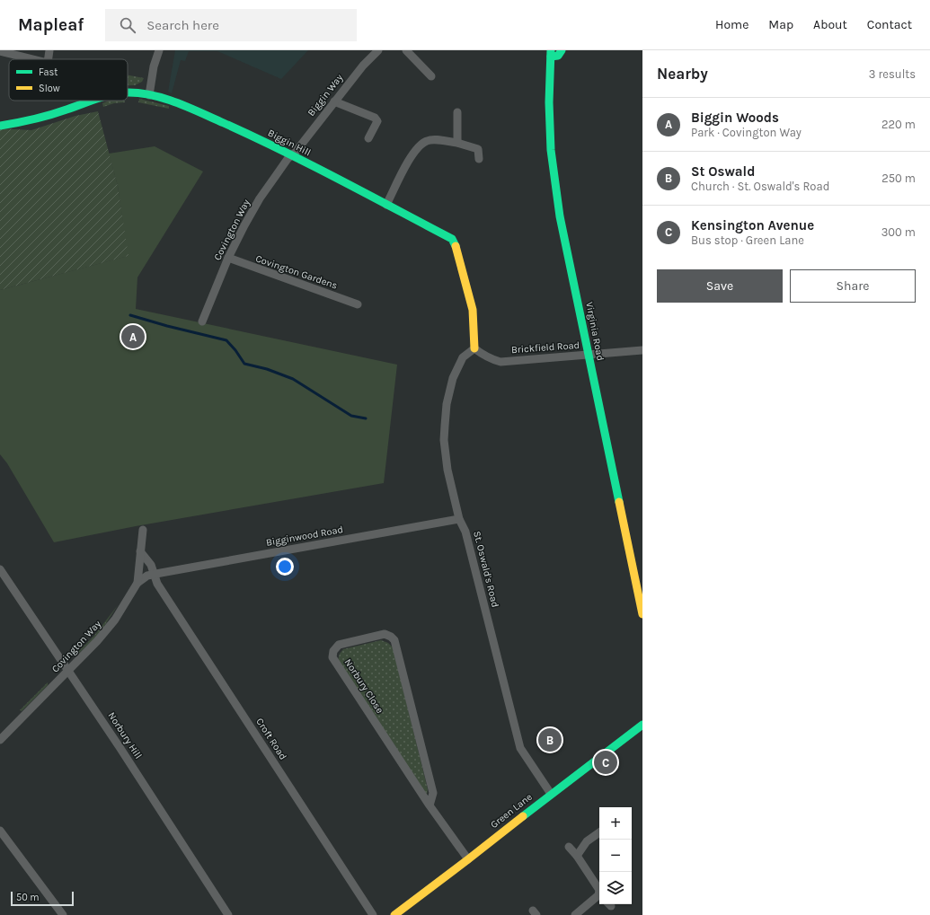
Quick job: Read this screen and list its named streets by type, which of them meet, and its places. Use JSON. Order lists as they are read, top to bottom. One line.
{"streets":{"street":["Biggin Way","Biggin Hill","Covington Way","Covington Gardens","Virginia Road","Brickfield Road","Bigginwood Road","St. Oswald's Road","Norbury Close","Norbury Hill","Croft Road","Green Lane"]},"crossings":[["Biggin Way","Biggin Hill"],["Biggin Way","Covington Way"],["Biggin Hill","Covington Way"],["Biggin Hill","Brickfield Road"],["Biggin Hill","St. Oswald's Road"],["Covington Way","Covington Gardens"],["Covington Way","Bigginwood Road"],["Covington Way","Norbury Hill"],["Covington Way","Croft Road"],["Virginia Road","Brickfield Road"],["Brickfield Road","St. Oswald's Road"],["Bigginwood Road","St. Oswald's Road"],["Bigginwood Road","Croft Road"],["St. Oswald's Road","Green Lane"],["Norbury Close","Green Lane"]],"legend":["Fast","Slow"],"scale_bar":"50 m","page":{"header":"Mapleaf","search":"Search here","nav":["Home","Map","About","Contact"],"heading":["Nearby","3 results"],"list":[{"mark":"A","name":"Biggin Woods","note":"Park · Covington Way","value":"220 m"},{"mark":"B","name":"St Oswald","note":"Church · St. Oswald's Road","value":"250 m"},{"mark":"C","name":"Kensington Avenue","note":"Bus stop · Green Lane","value":"300 m"}],"buttons":["Save","Share"],"pins":["A","B","C"],"map_buttons":["+","−"],"scale":"50 m"}}
